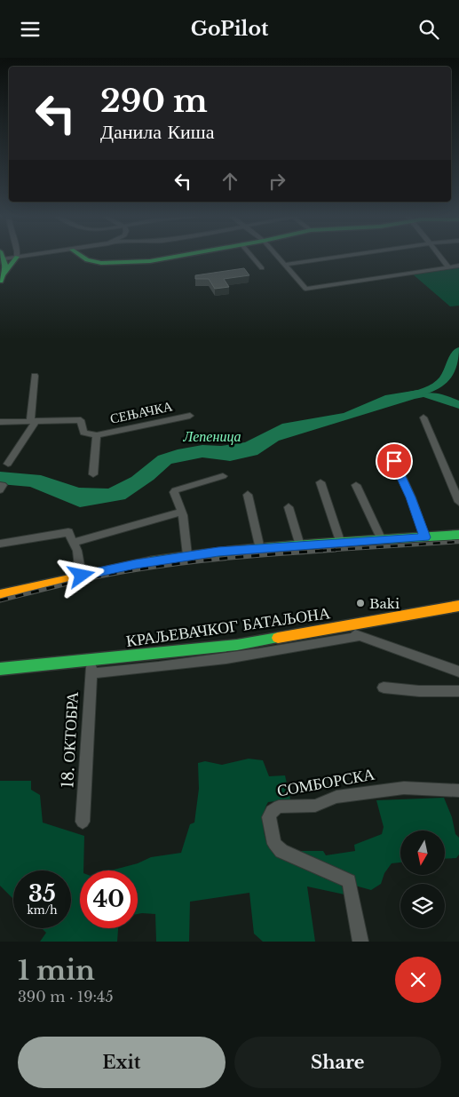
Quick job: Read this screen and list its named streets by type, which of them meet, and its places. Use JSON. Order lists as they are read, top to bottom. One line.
{"streets":{"street":["СЕЊАЧКА","КРАЉЕВАЧКОГ БАТАЉОНА","18. ОКТОБРА","СОМБОРСКА"]},"crossings":[["КРАЉЕВАЧКОГ БАТАЉОНА","18. ОКТОБРА"]],"water":["Лепеница"],"places":["Baki"],"north":"bottom","page":{"header":"GoPilot","turn":["290 m","Данила Киша"],"speed":"35 km/h","limit":"40","heading":["1 min","390 m · 19:45"],"buttons":["Exit","Share"]}}
